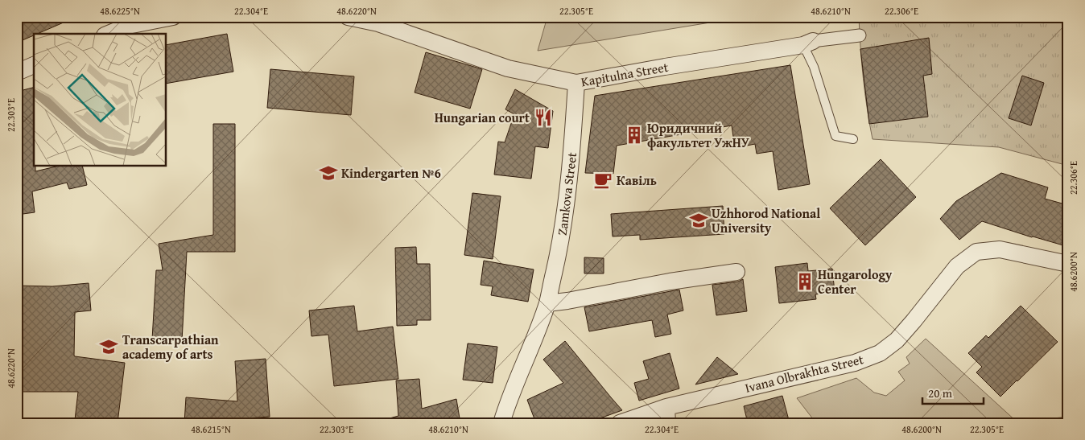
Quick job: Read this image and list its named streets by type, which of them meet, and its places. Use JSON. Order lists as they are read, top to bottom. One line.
{"streets":{"street":["Kapitulna Street","Zamkova Street","Ivana Olbrakhta Street"]},"crossings":[["Kapitulna Street","Zamkova Street"]],"places":{"restaurant":["Hungarian court"],"building":["Юридичний факультет УжНУ","Hungarology Center"],"school or university":["Kindergarten №6","Uzhhorod National University","Transcarpathian academy of arts"],"cafe":["Кавіль"]},"scale_bar":"20 m","coordinates":["48.6225°N","22.304°E","48.6220°N","22.305°E","48.6210°N","22.306°E","22.303°E","48.6200°N","48.6215°N"]}
